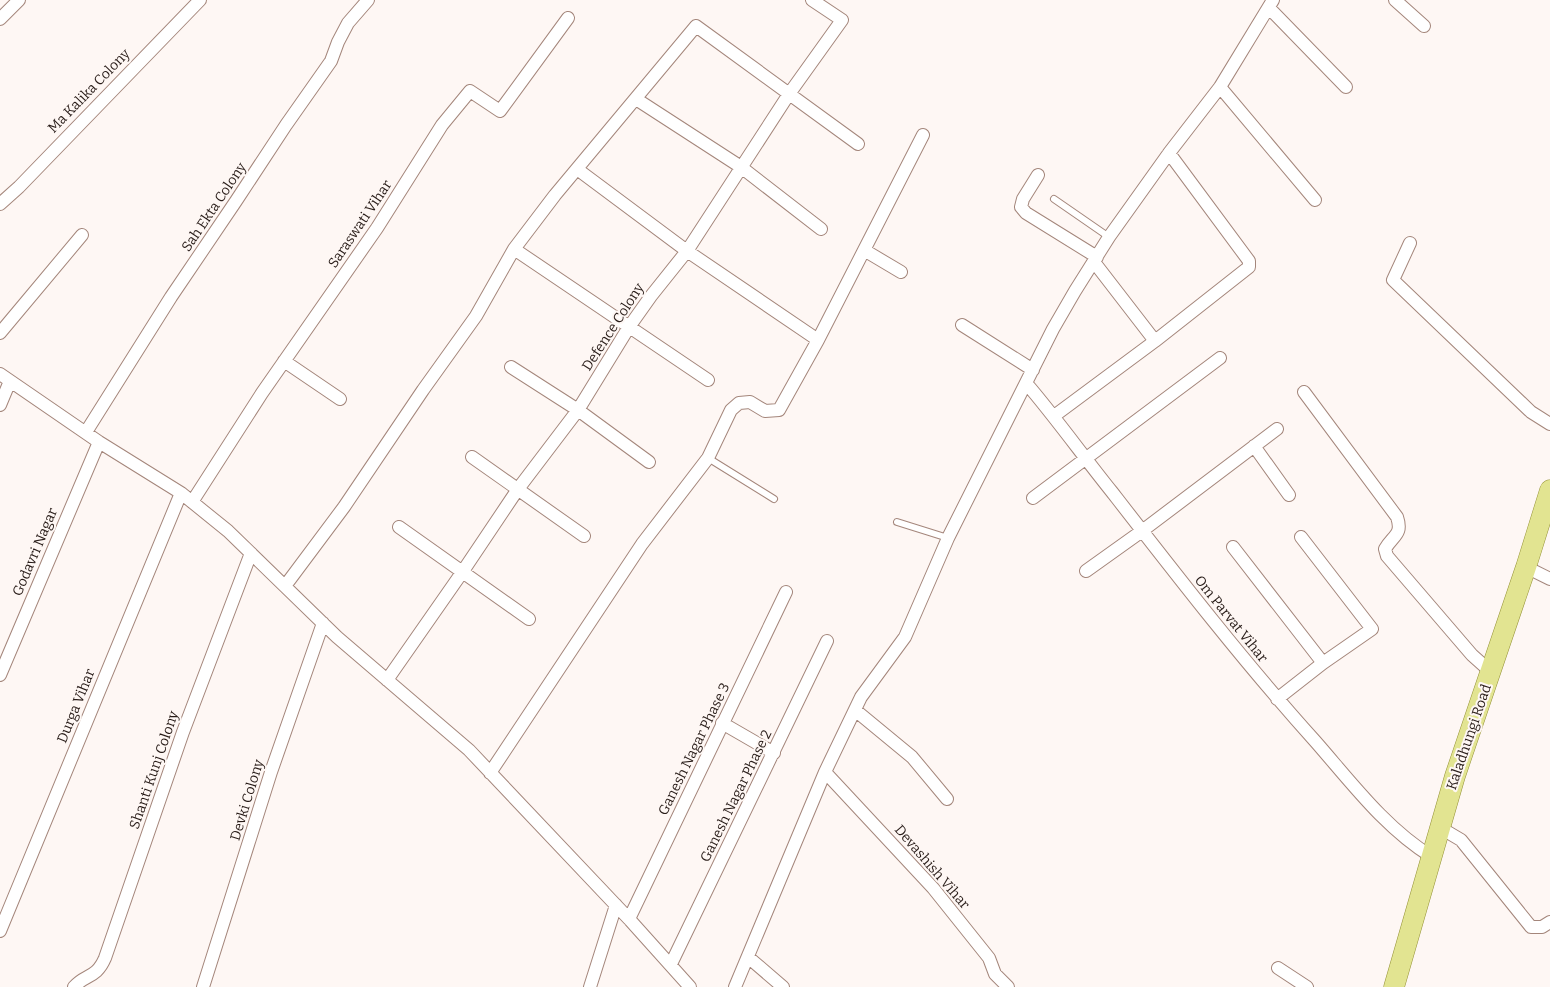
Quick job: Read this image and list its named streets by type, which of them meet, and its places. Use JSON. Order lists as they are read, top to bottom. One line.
{"streets":{"main road":["Kaladhungi Road"],"street":["Ma Kalika Colony","Sah Ekta Colony","Saraswati Vihar","Defence Colony","Godavri Nagar","Om Parvat Vihar","Durga Vihar","Ganesh Nagar Phase 3","Shanti Kunj Colony","Ganesh Nagar Phase 2","Devki Colony","Devashish Vihar"]},"crossings":[["Om Parvat Vihar","Kaladhungi Road"]]}
